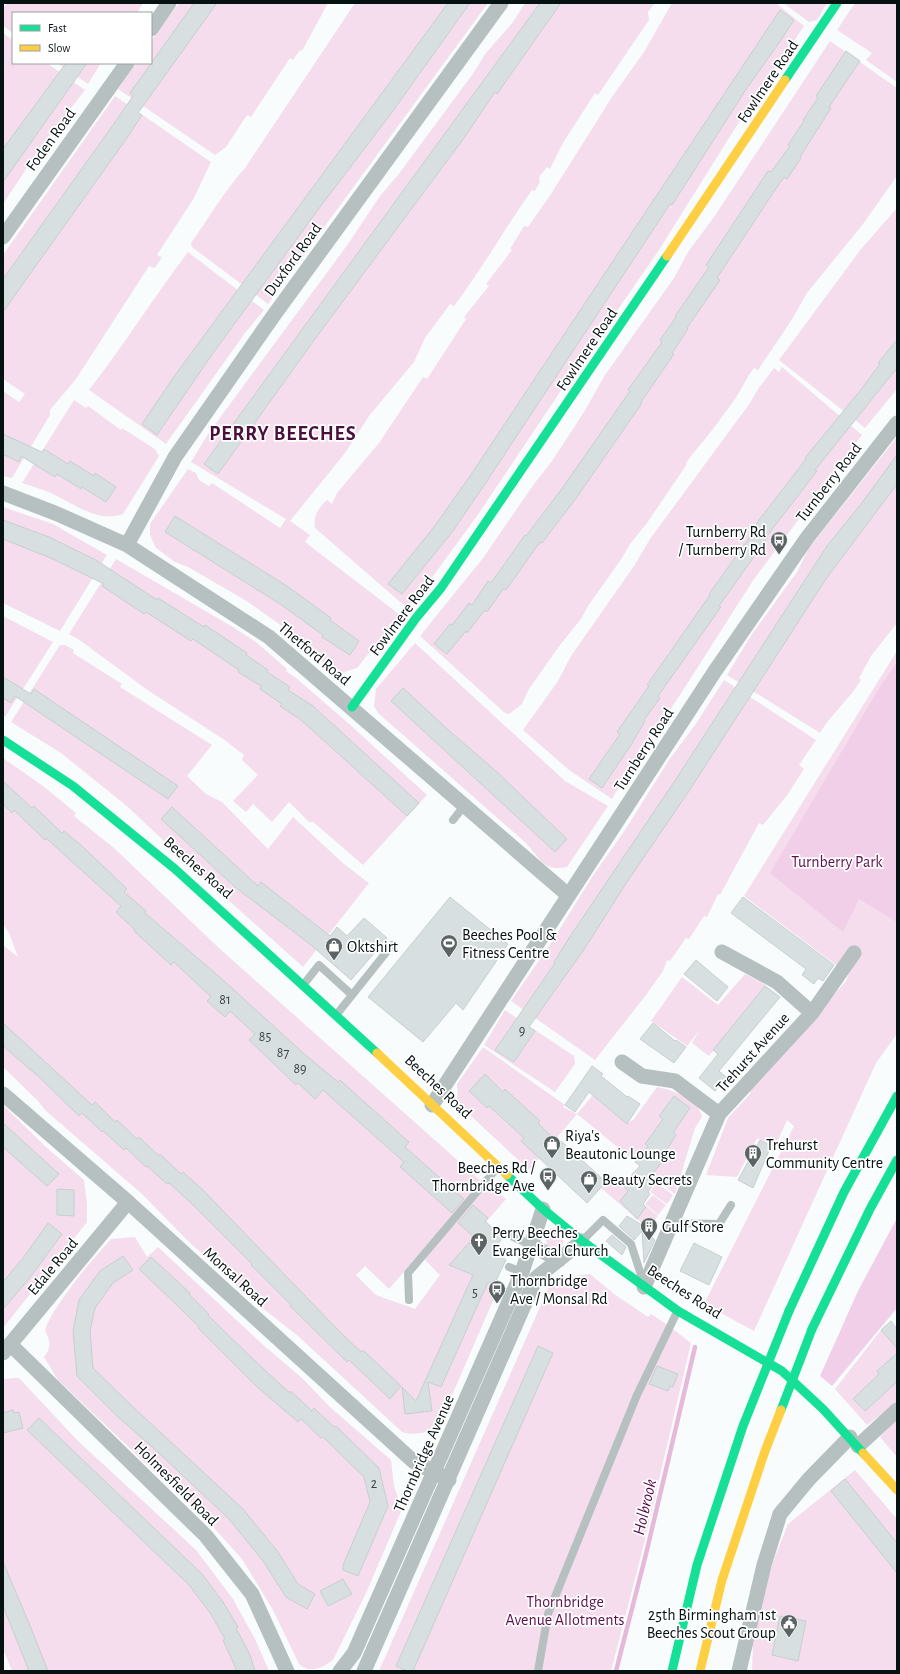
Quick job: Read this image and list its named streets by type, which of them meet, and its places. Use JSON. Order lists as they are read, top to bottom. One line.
{"streets":{"main road":["Fowlmere Road","Beeches Road"],"street":["Foden Road","Duxford Road","Turnberry Road","Thetford Road","Trehurst Avenue","Edale Road","Monsal Road","Thornbridge Avenue","Holmesfield Road"]},"crossings":[["Fowlmere Road","Thetford Road"],["Duxford Road","Thetford Road"],["Turnberry Road","Thetford Road"],["Turnberry Road","Beeches Road"],["Beeches Road","Trehurst Avenue"],["Beeches Road","Thornbridge Avenue"],["Edale Road","Monsal Road"],["Edale Road","Holmesfield Road"],["Monsal Road","Thornbridge Avenue"]],"districts":["PERRY BEECHES"],"water":["Holbrook"],"parks":["Turnberry Park","Thornbridge Avenue Allotments"],"places":{"bus stop":["Turnberry Rd / Turnberry Rd","Beeches Rd / Thornbridge Ave","Thornbridge Ave / Monsal Rd"],"sports":["Beeches Pool & Fitness Centre"],"shop":["Oktshirt","Riya's Beautonic Lounge","Beauty Secrets"],"building":["Trehurst Community Centre","Gulf Store"],"church":["Perry Beeches Evangelical Church"],"public building":["25th Birmingham 1st Beeches Scout Group"]},"house_numbers":["81","9","85","87","89","5","2"],"legend":["Fast","Slow"]}
